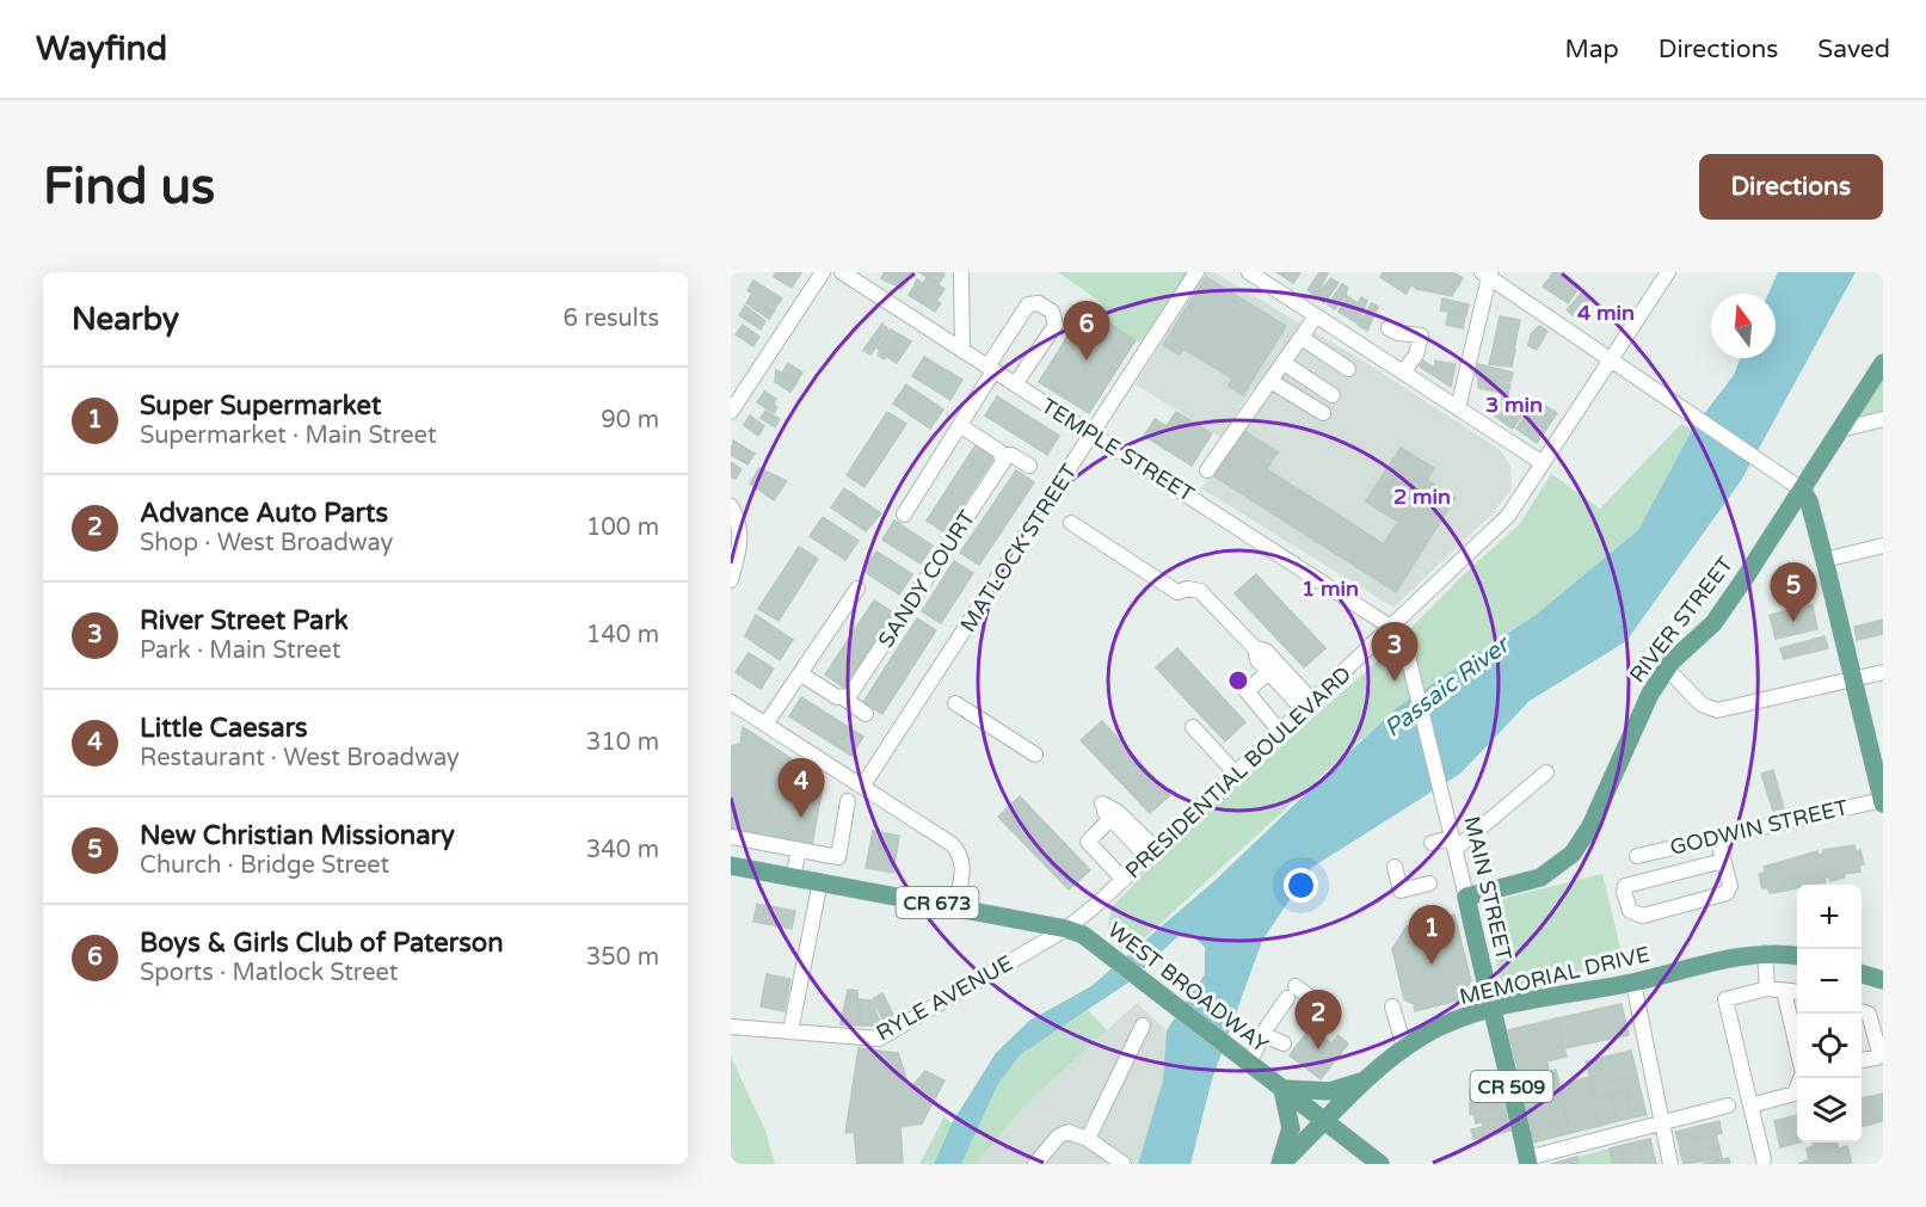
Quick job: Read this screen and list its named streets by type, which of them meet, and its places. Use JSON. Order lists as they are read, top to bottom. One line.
{"streets":{"main road":["RIVER STREET","MAIN STREET","CR 673","MEMORIAL DRIVE","WEST BROADWAY","CR 509"],"street":["TEMPLE STREET","MATLOCK STREET","SANDY COURT","PRESIDENTIAL BOULEVARD","GODWIN STREET","RYLE AVENUE"]},"crossings":[["TEMPLE STREET","MATLOCK STREET"],["TEMPLE STREET","PRESIDENTIAL BOULEVARD"],["TEMPLE STREET","MAIN STREET"],["RIVER STREET","MAIN STREET"],["PRESIDENTIAL BOULEVARD","MAIN STREET"],["PRESIDENTIAL BOULEVARD","WEST BROADWAY"],["PRESIDENTIAL BOULEVARD","RYLE AVENUE"],["MAIN STREET","MEMORIAL DRIVE"],["MEMORIAL DRIVE","WEST BROADWAY"],["WEST BROADWAY","RYLE AVENUE"]],"water":["Passaic River"],"north":"top","page":{"header":"Wayfind","nav":["Map","Directions","Saved"],"buttons":"Directions","title":"Find us","heading":["Nearby","6 results"],"pins":["6","5","3","4","1","2"],"list":[{"mark":"1","name":"Super Supermarket","note":"Supermarket · Main Street","value":"90 m"},{"mark":"2","name":"Advance Auto Parts","note":"Shop · West Broadway","value":"100 m"},{"mark":"3","name":"River Street Park","note":"Park · Main Street","value":"140 m"},{"mark":"4","name":"Little Caesars","note":"Restaurant · West Broadway","value":"310 m"},{"mark":"5","name":"New Christian Missionary","note":"Church · Bridge Street","value":"340 m"},{"mark":"6","name":"Boys & Girls Club of Paterson","note":"Sports · Matlock Street","value":"350 m"}],"map_buttons":["+","−"]},"rings":["4 min","3 min","2 min","1 min"]}
